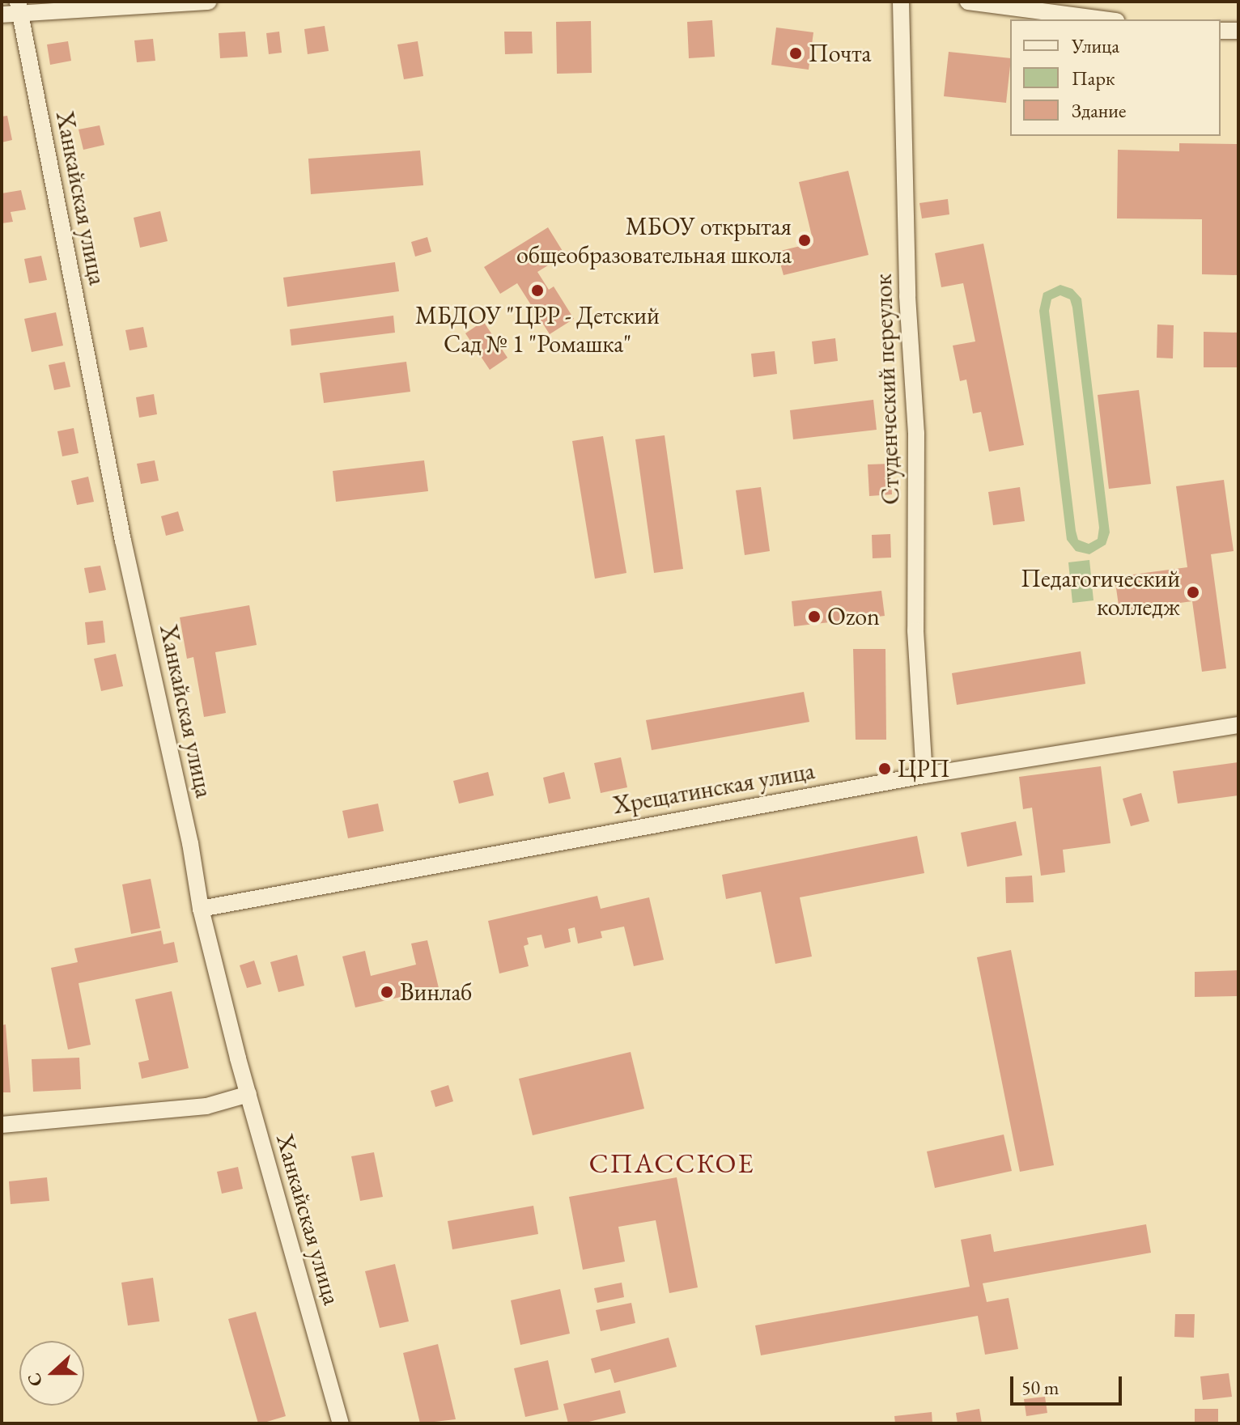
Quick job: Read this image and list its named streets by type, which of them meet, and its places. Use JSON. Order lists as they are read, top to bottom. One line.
{"streets":{"street":["Ханкайская улица","Студенческий переулок","Хрещатинская улица"]},"crossings":[["Ханкайская улица","Хрещатинская улица"],["Студенческий переулок","Хрещатинская улица"]],"districts":["СПАССКОЕ"],"places":["Почта","МБОУ открытая общеобразовательная школа","МБДОУ \"ЦРР - Детский Сад № 1 \"Ромашка\"","Педагогический колледж","Ozon","ЦРП","Винлаб"],"legend":["Улица","Парк","Здание"],"scale_bar":"50 m","north":"left"}
